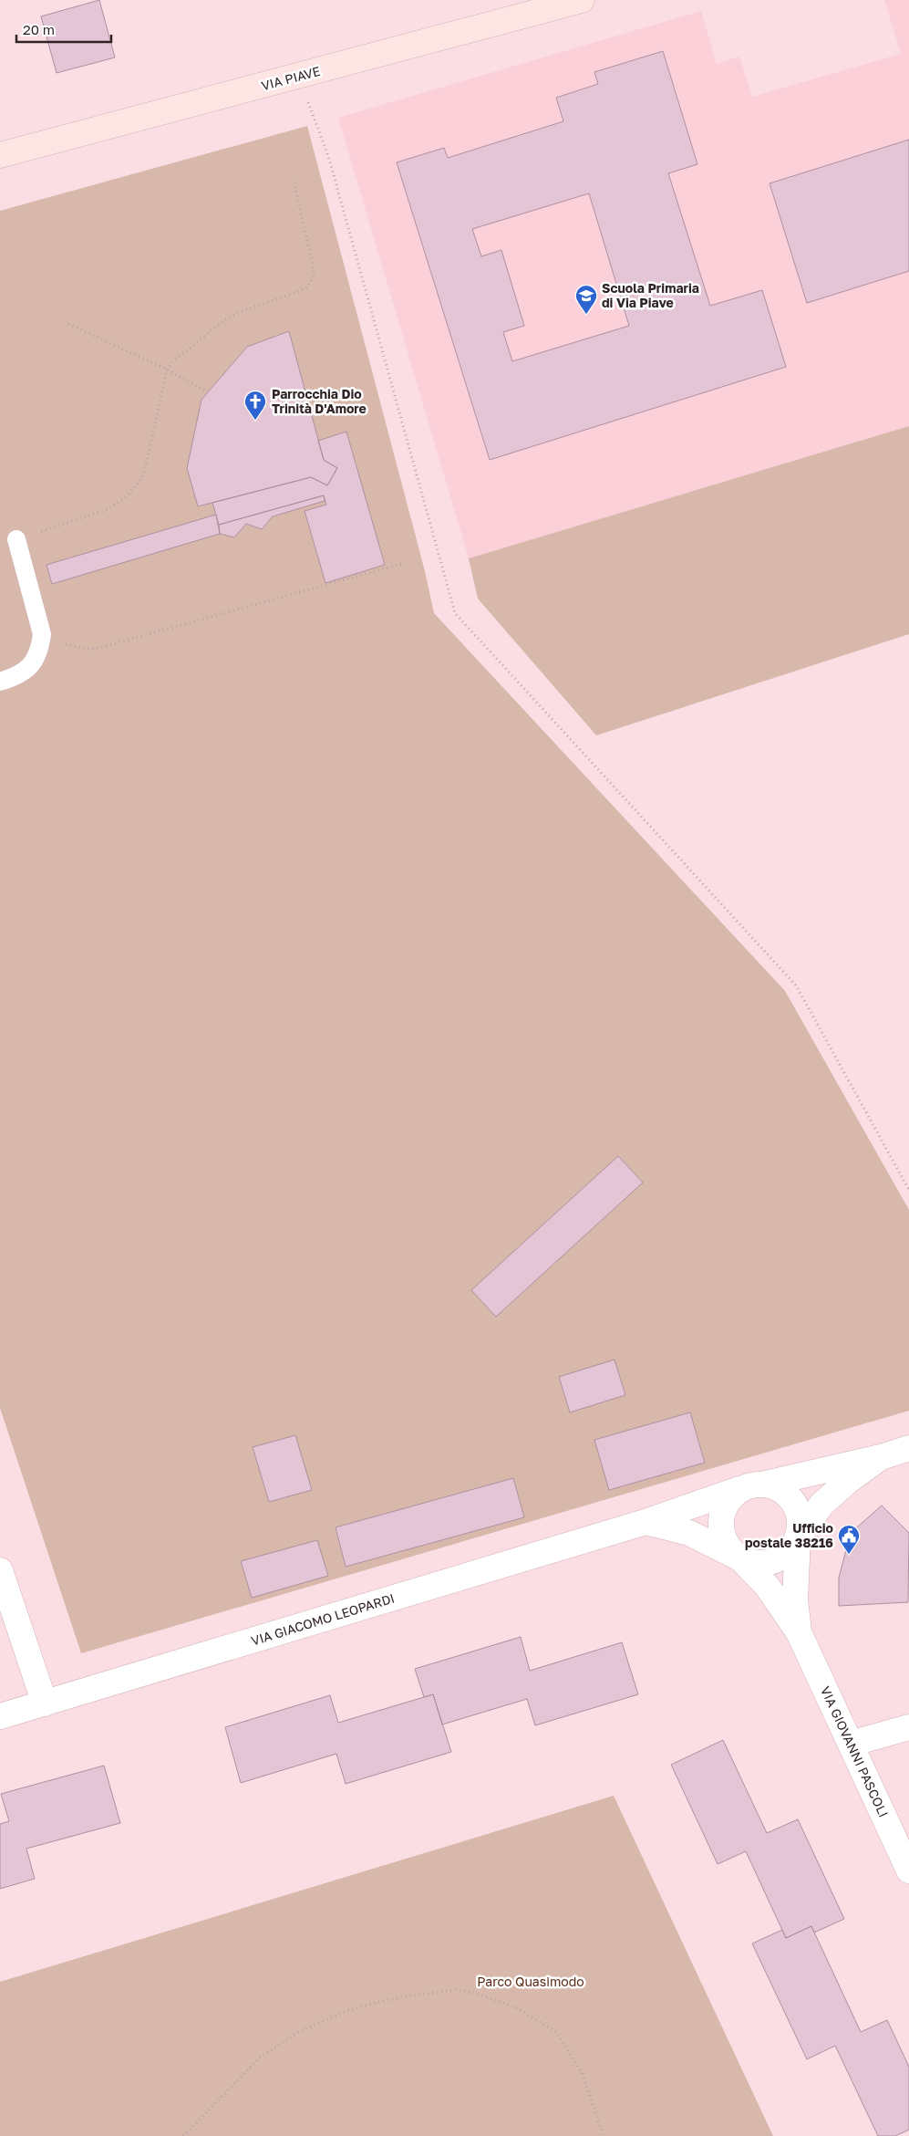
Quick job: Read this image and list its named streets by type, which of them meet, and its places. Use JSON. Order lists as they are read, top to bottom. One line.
{"streets":{"street":["VIA PIAVE","VIA GIACOMO LEOPARDI","VIA GIOVANNI PASCOLI"]},"crossings":[["VIA GIACOMO LEOPARDI","VIA GIOVANNI PASCOLI"]],"parks":["Parco Quasimodo"],"places":{"school or university":["Scuola Primaria di Via Piave"],"church":["Parrocchia Dio Trinità D'Amore"],"public building":["Ufficio postale 38216"]},"scale_bar":"20 m"}
